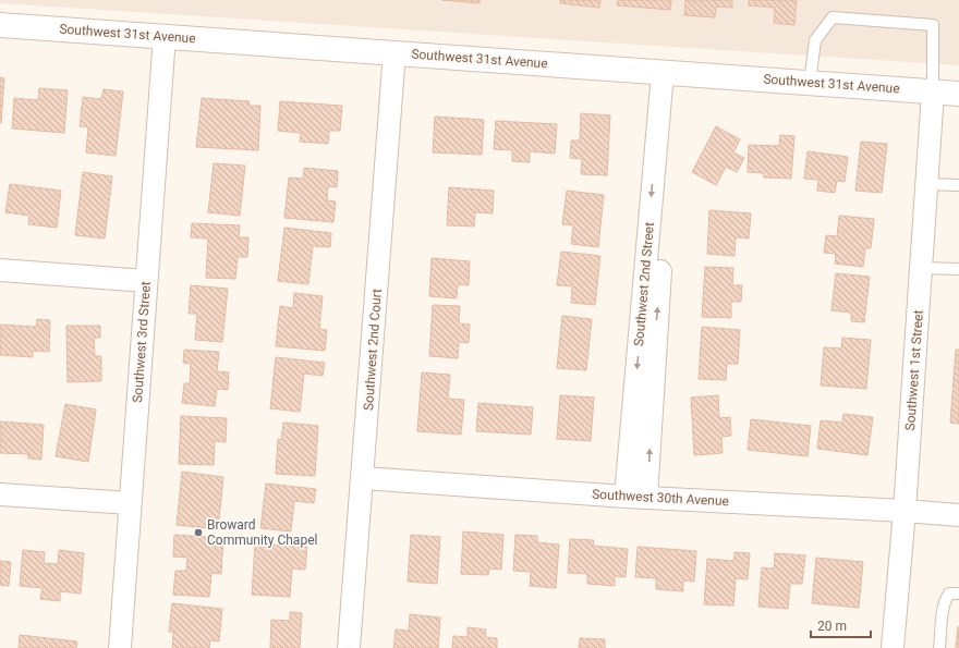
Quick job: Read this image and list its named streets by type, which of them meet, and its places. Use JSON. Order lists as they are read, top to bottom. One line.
{"streets":{"main road":["Southwest 31st Avenue"],"street":["Southwest 2nd Street","Southwest 3rd Street","Southwest 2nd Court","Southwest 1st Street","Southwest 30th Avenue"]},"crossings":[["Southwest 31st Avenue","Southwest 2nd Street"],["Southwest 31st Avenue","Southwest 3rd Street"],["Southwest 31st Avenue","Southwest 2nd Court"],["Southwest 31st Avenue","Southwest 1st Street"],["Southwest 2nd Street","Southwest 30th Avenue"],["Southwest 2nd Court","Southwest 30th Avenue"],["Southwest 1st Street","Southwest 30th Avenue"]],"places":["Broward Community Chapel"],"scale_bar":"20 m"}
